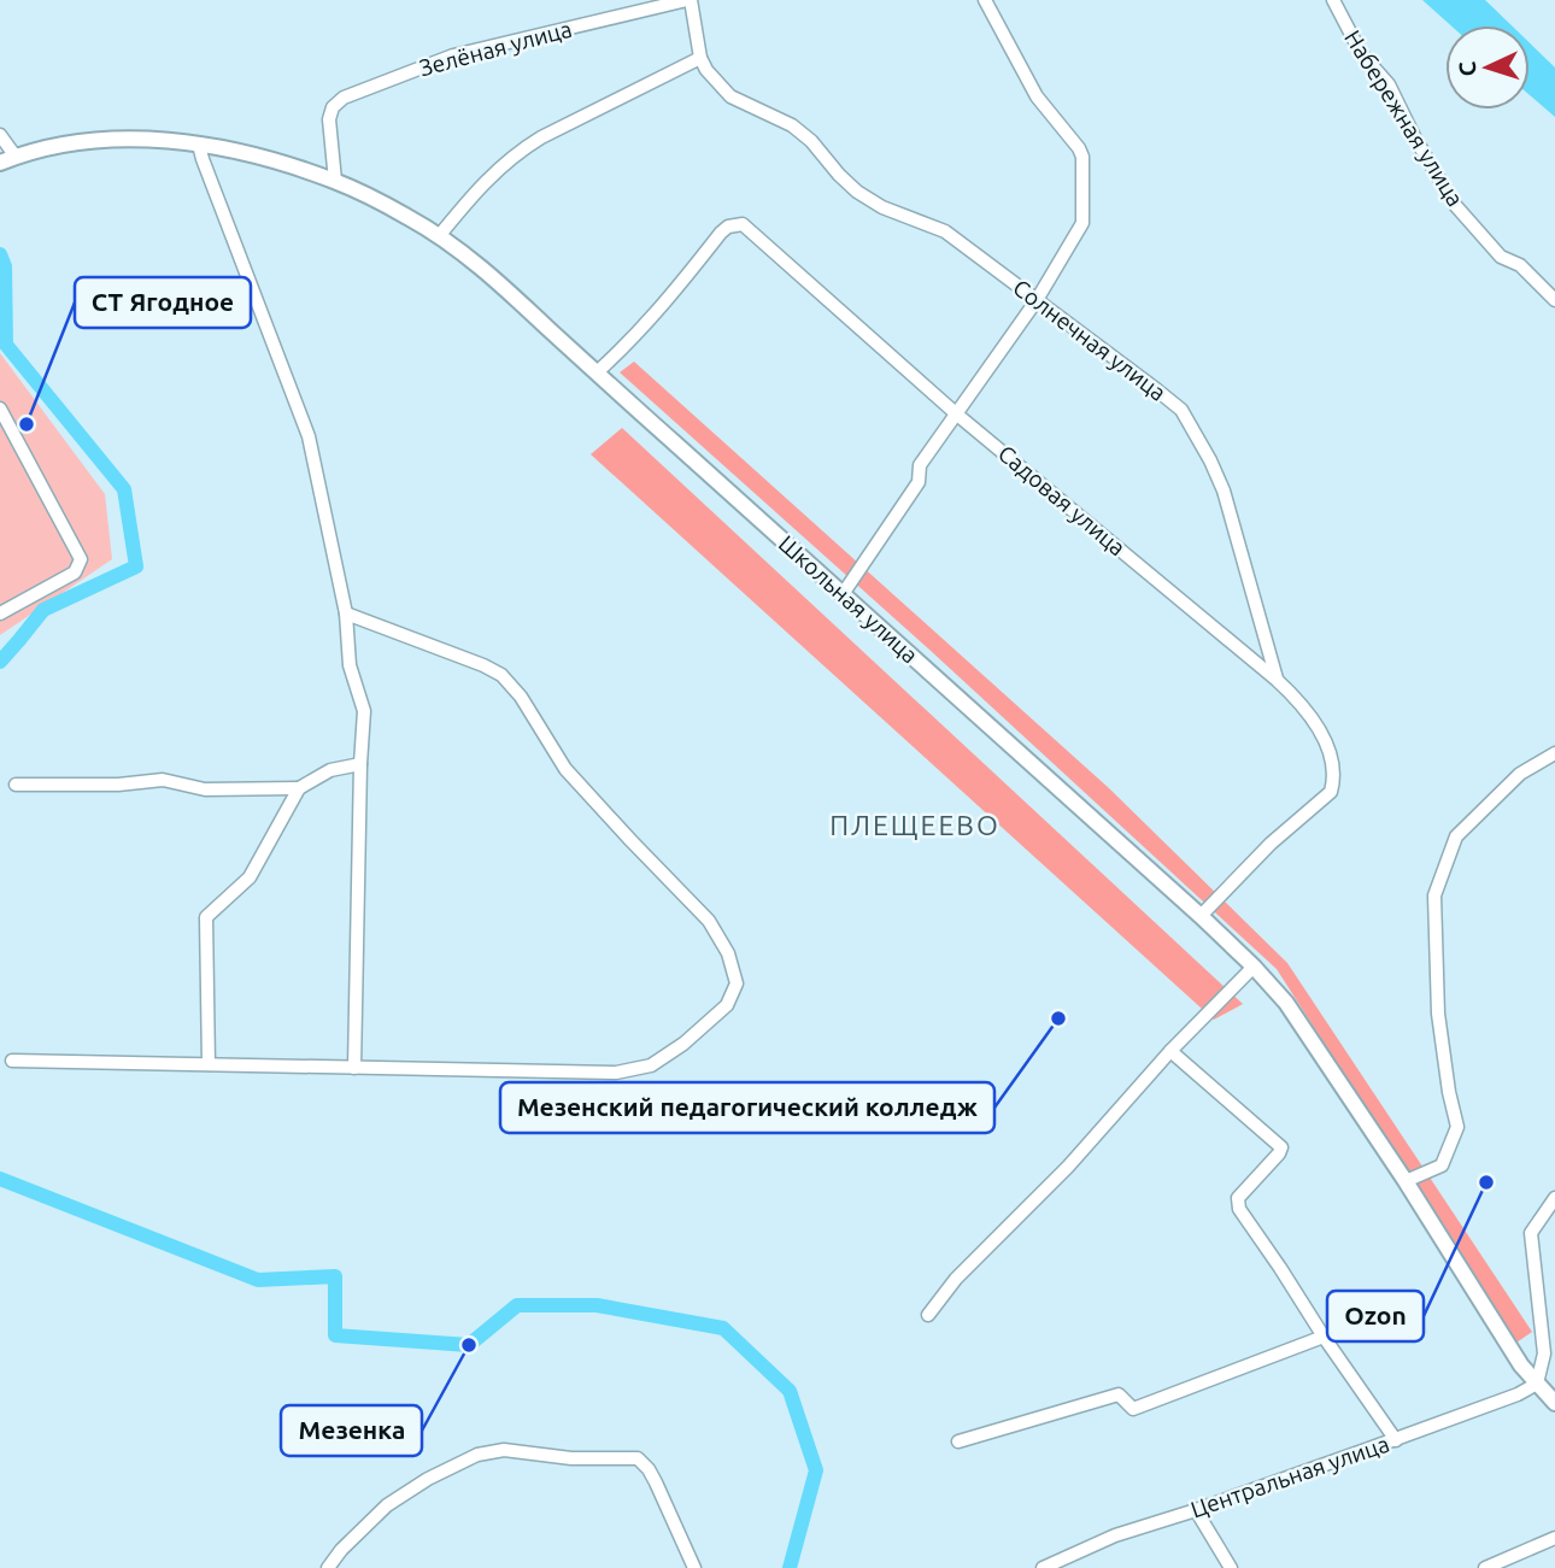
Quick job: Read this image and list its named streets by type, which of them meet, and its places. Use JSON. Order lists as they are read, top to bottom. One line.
{"streets":{"main road":["Школьная улица"],"street":["Зелёная улица","Набережная улица","Солнечная улица","Садовая улица","Центральная улица"]},"crossings":[["Зелёная улица","Школьная улица"],["Солнечная улица","Садовая улица"],["Садовая улица","Школьная улица"],["Школьная улица","Центральная улица"]],"districts":["ПЛЕЩЕЕВО"],"places":["СТ Ягодное","Мезенский педагогический колледж","Ozon","Мезенка"],"north":"left"}
